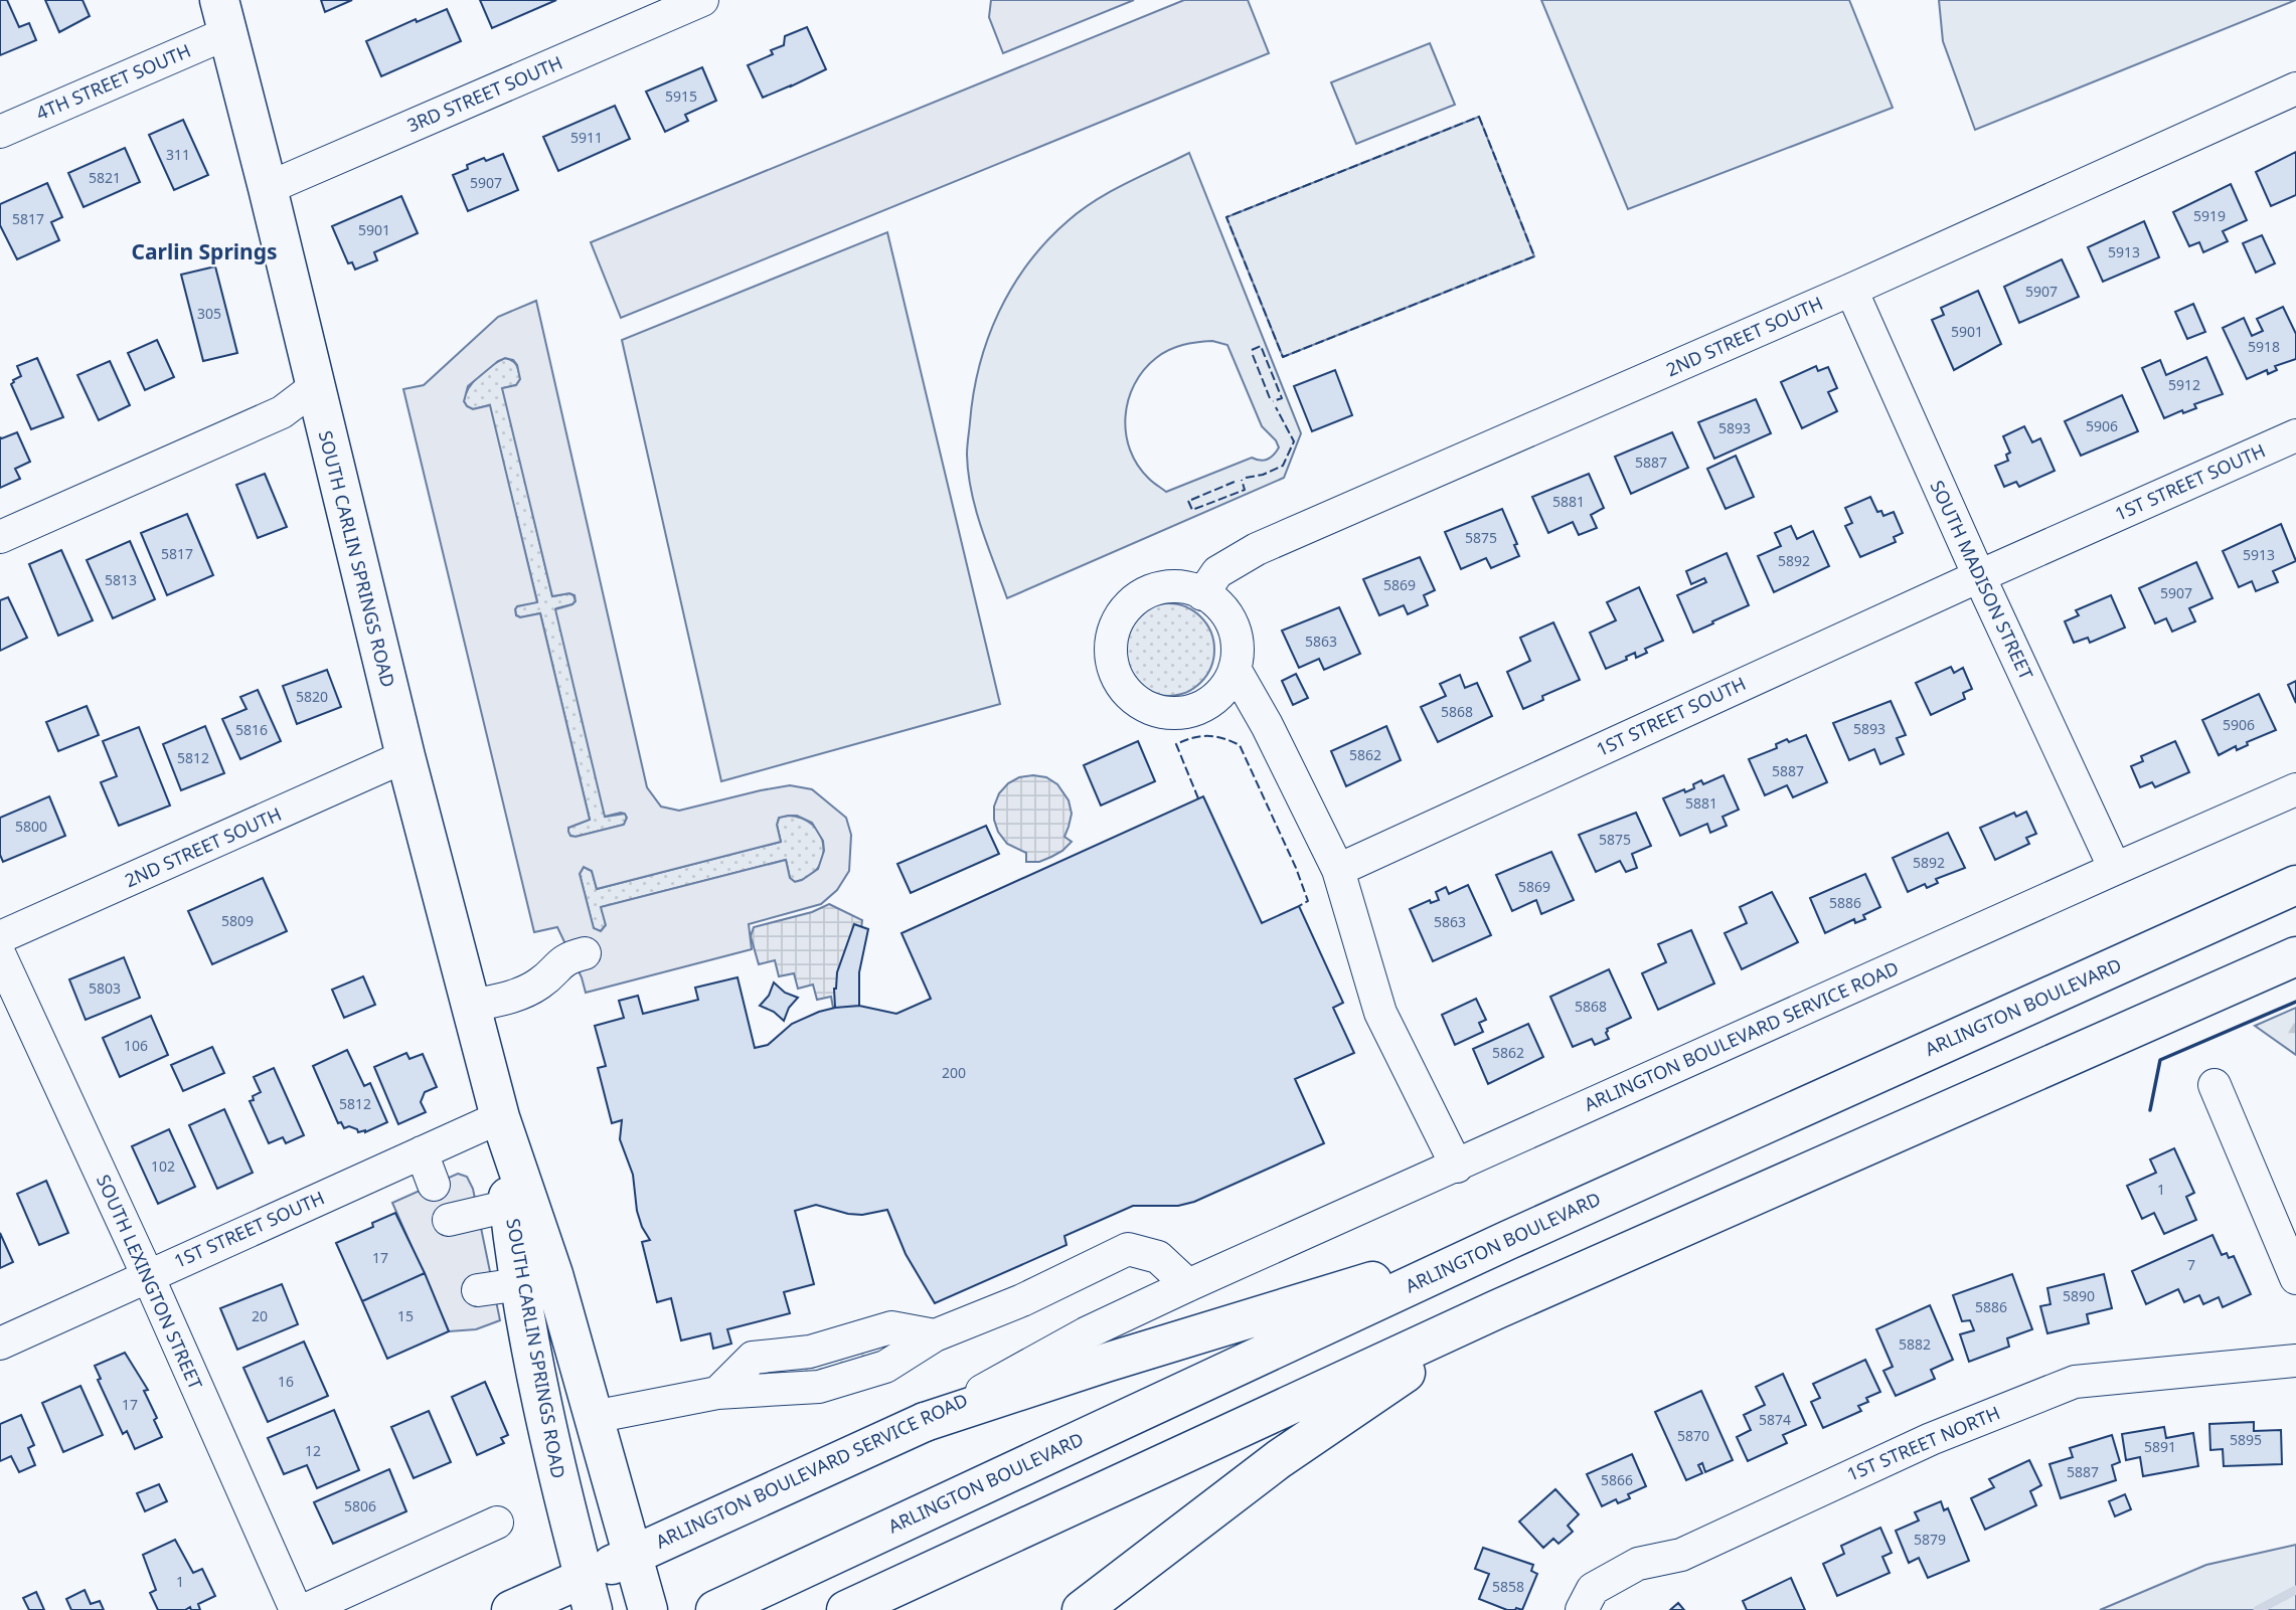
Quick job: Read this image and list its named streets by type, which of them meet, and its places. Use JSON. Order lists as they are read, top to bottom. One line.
{"streets":{"main road":["SOUTH CARLIN SPRINGS ROAD","ARLINGTON BOULEVARD","ARLINGTON BOULEVARD SERVICE ROAD"],"street":["4TH STREET SOUTH","3RD STREET SOUTH","2ND STREET SOUTH","1ST STREET SOUTH","SOUTH MADISON STREET","SOUTH LEXINGTON STREET","1ST STREET NORTH"]},"crossings":[["4TH STREET SOUTH","SOUTH CARLIN SPRINGS ROAD"],["3RD STREET SOUTH","SOUTH CARLIN SPRINGS ROAD"],["2ND STREET SOUTH","SOUTH CARLIN SPRINGS ROAD"],["2ND STREET SOUTH","SOUTH MADISON STREET"],["1ST STREET SOUTH","SOUTH CARLIN SPRINGS ROAD"],["1ST STREET SOUTH","SOUTH MADISON STREET"],["1ST STREET SOUTH","SOUTH LEXINGTON STREET"],["SOUTH CARLIN SPRINGS ROAD","ARLINGTON BOULEVARD SERVICE ROAD"],["SOUTH MADISON STREET","ARLINGTON BOULEVARD SERVICE ROAD"]],"districts":["Carlin Springs"],"house_numbers":["5915","5911","311","5821","5907","5919","5817","5901","5913","5907","305","5901","5918","5912","5906","5893","5887","5881","5875","5817","5913","5892","5813","5869","5907","5863","5820","5868","5906","5893","5816","5862","5812","5887","5881","5800","5875","5892","5869","5886","5809","5863","5803","5868","106","5862","200","5812","102","1","17","7","5890","5886","20","15","5882","16","17","5874","5870","5895","5891","12","5887","5866","5806","5879","1","5858"]}
